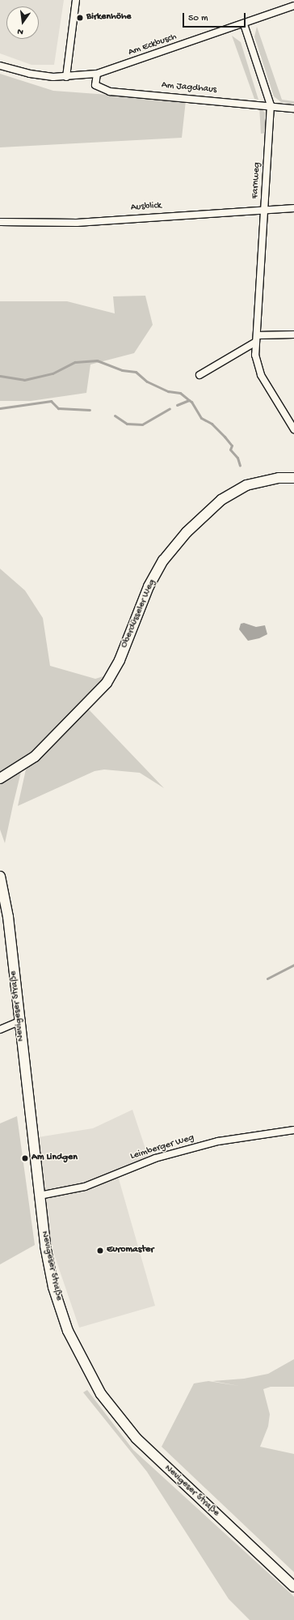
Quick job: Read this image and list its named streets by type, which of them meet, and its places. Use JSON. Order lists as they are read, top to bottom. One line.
{"streets":{"main road":["Oberdüsseler Weg","Nevigeser Straße"],"street":["Am Eckbusch","Am Jagdhaus","Farnweg","Ausblick","Leimberger Weg"]},"crossings":[["Am Eckbusch","Am Jagdhaus"],["Am Eckbusch","Farnweg"],["Am Jagdhaus","Farnweg"],["Farnweg","Ausblick"],["Nevigeser Straße","Leimberger Weg"]],"places":["Birkenhöhe","Am Lindgen","Euromaster"],"scale_bar":"50 m","north":"bottom"}
